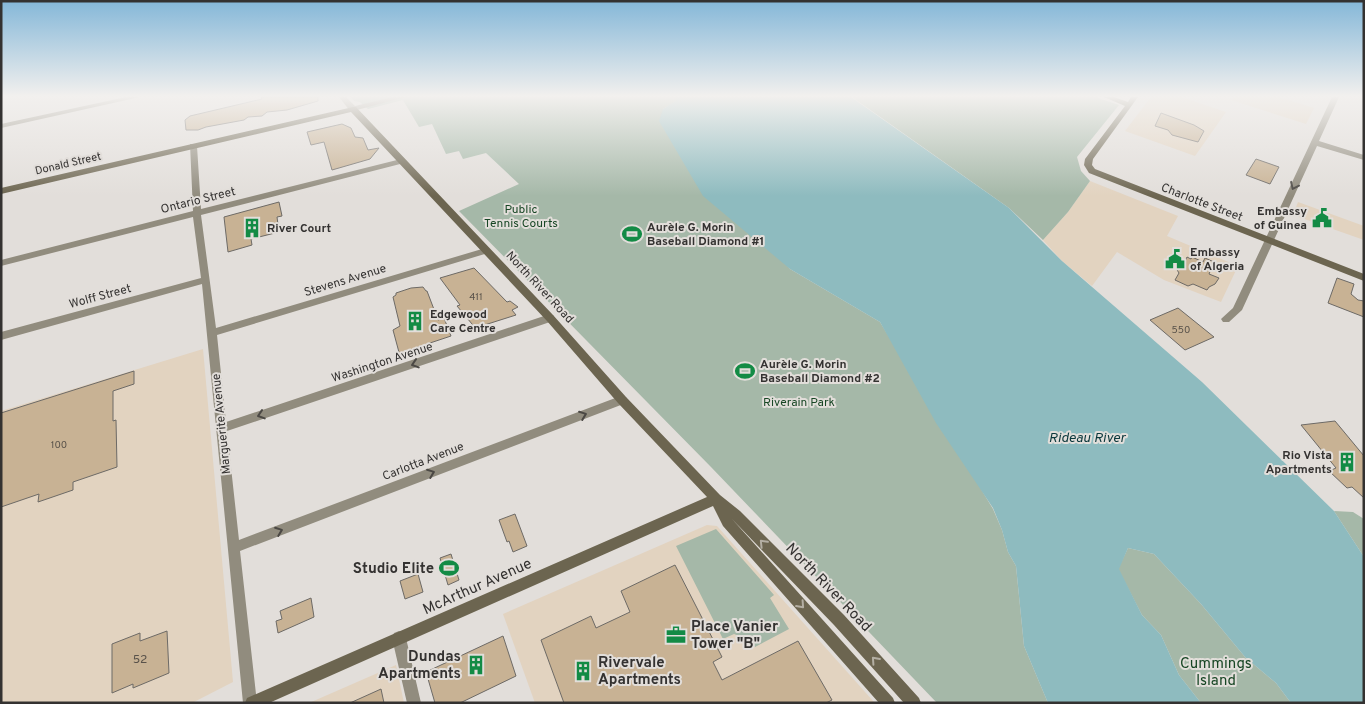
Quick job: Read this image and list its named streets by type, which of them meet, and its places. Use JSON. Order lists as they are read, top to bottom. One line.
{"streets":{"street":["Donald Street","Ontario Street","Charlotte Street","Stevens Avenue","North River Road","Wolff Street","Washington Avenue","Marguerite Avenue","Carlotta Avenue","McArthur Avenue"]},"crossings":[["Donald Street","Marguerite Avenue"],["Ontario Street","North River Road"],["Ontario Street","Marguerite Avenue"],["Stevens Avenue","North River Road"],["Stevens Avenue","Marguerite Avenue"],["North River Road","Washington Avenue"],["North River Road","Carlotta Avenue"],["North River Road","McArthur Avenue"],["Wolff Street","Marguerite Avenue"],["Washington Avenue","Marguerite Avenue"],["Marguerite Avenue","Carlotta Avenue"],["Marguerite Avenue","McArthur Avenue"]],"one_way":["Washington Avenue","Carlotta Avenue"],"water":["Rideau River"],"parks":["Public Tennis Courts","Riverain Park","Cummings Island"],"places":{"public building":["Embassy of Guinea","Embassy of Algeria"],"building":["River Court","Edgewood Care Centre","Rio Vista Apartments","Dundas Apartments","Rivervale Apartments"],"sports":["Aurèle G. Morin Baseball Diamond #1","Aurèle G. Morin Baseball Diamond #2","Studio Elite"],"office":["Place Vanier Tower \"B\""]},"house_numbers":["411","550","100","52"]}
